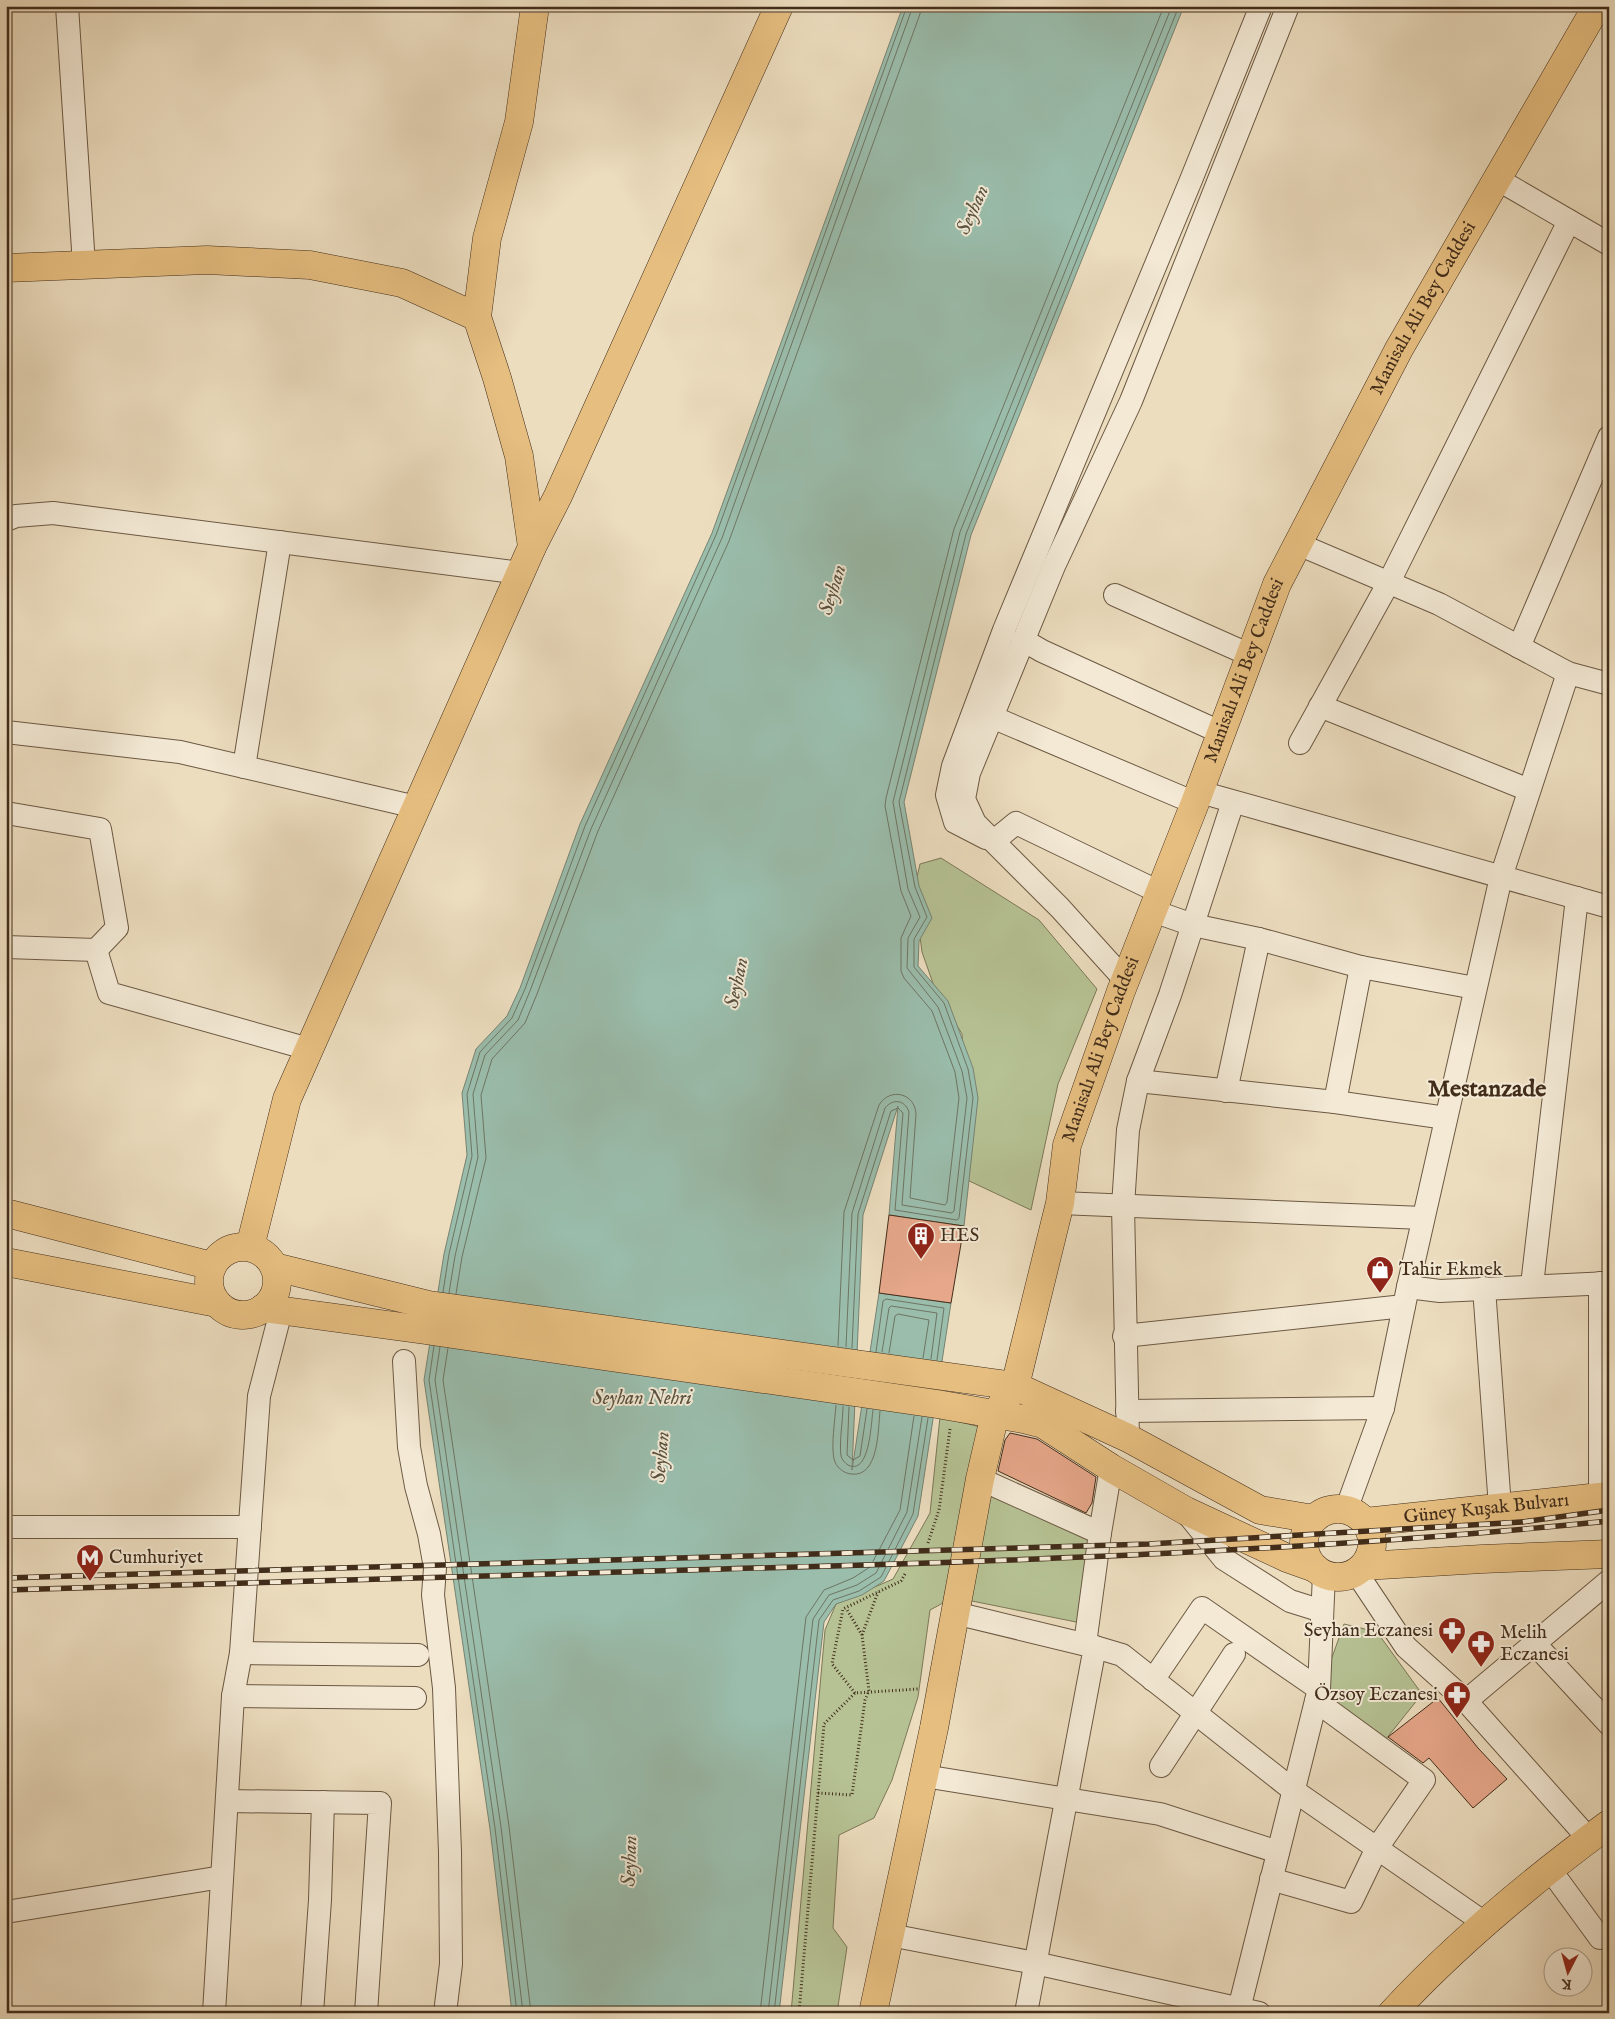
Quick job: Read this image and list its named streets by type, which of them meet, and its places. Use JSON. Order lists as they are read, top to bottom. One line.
{"streets":{"main road":["Manisalı Ali Bey Caddesi","Güney Kuşak Bulvarı"]},"districts":["Mestanzade"],"water":["Seyhan","Seyhan Nehri"],"places":{"building":["HES"],"shop":["Tahir Ekmek"],"metro station":["Cumhuriyet"],"pharmacy":["Seyhan Eczanesi","Melih Eczanesi","Özsoy Eczanesi"]},"north":"bottom"}
